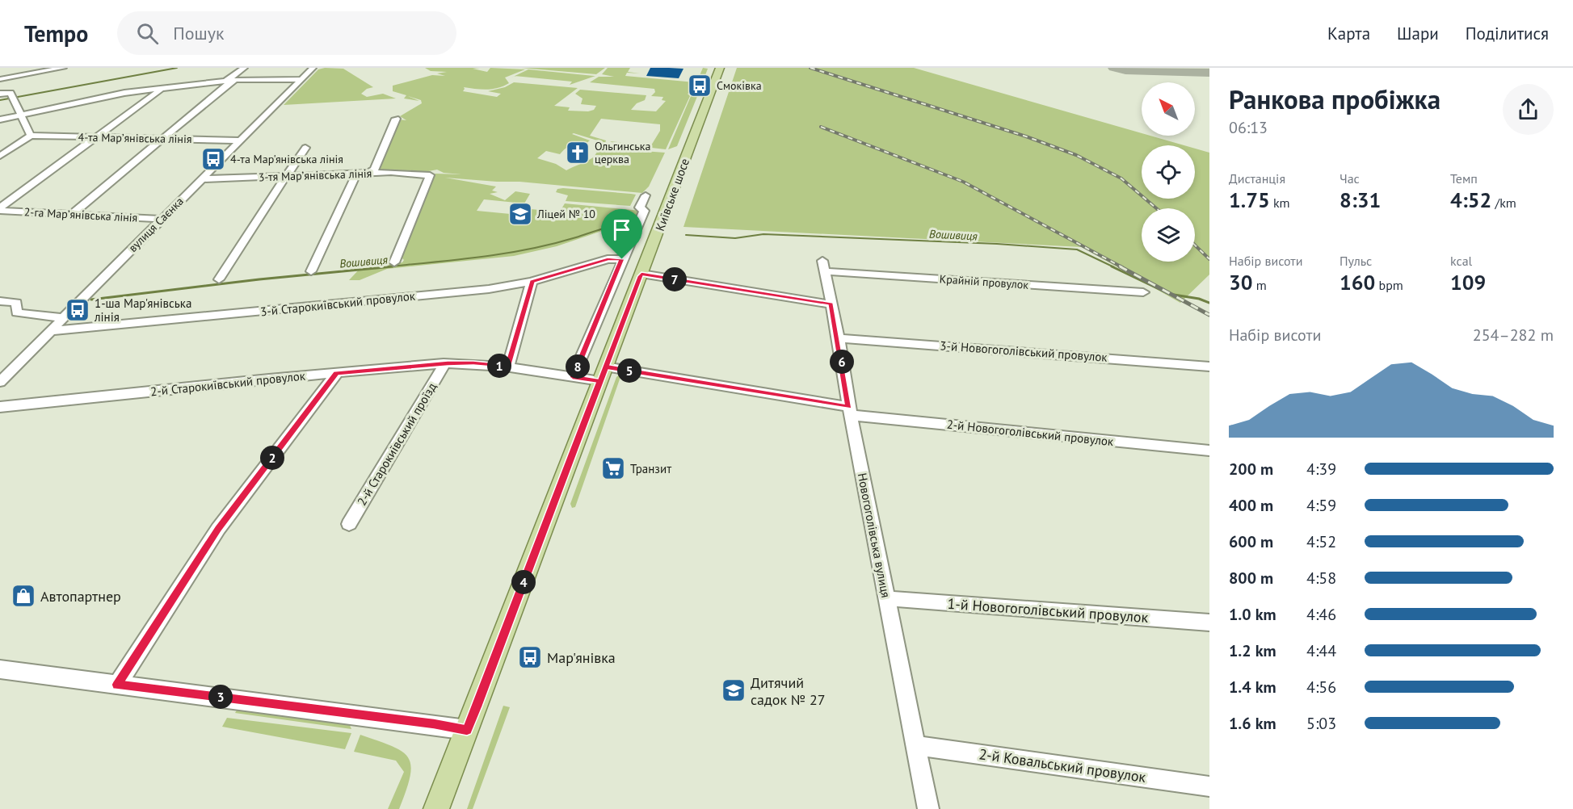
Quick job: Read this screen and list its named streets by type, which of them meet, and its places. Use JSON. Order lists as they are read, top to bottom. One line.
{"streets":{"main road":["Київське шосе"],"street":["4-та Марʼянівська лінія","3-тя Марʼянівська лінія","2-га Марʼянівська лінія","вулиця Саєнка","Крайній провулок","3-й Старокиївський провулок","3-й Новогоголівський провулок","2-й Старокиївський провулок","2-й Новогоголівський провулок","2-й Старокиївський проїзд","Новогоголівська вулиця","1-й Новогоголівський провулок","2-й Ковальський провулок"]},"crossings":[["4-та Марʼянівська лінія","вулиця Саєнка"],["3-тя Марʼянівська лінія","вулиця Саєнка"],["Київське шосе","2-й Старокиївський провулок"],["Київське шосе","2-й Новогоголівський провулок"],["2-га Марʼянівська лінія","вулиця Саєнка"],["вулиця Саєнка","3-й Старокиївський провулок"],["Крайній провулок","Новогоголівська вулиця"],["3-й Новогоголівський провулок","Новогоголівська вулиця"],["2-й Старокиївський провулок","2-й Новогоголівський провулок"],["2-й Старокиївський провулок","2-й Старокиївський проїзд"],["2-й Новогоголівський провулок","Новогоголівська вулиця"],["Новогоголівська вулиця","1-й Новогоголівський провулок"],["Новогоголівська вулиця","2-й Ковальський провулок"]],"water":["Вошивиця"],"places":{"bus stop":["Смоківка","4-та Мар'янівська лінія","1-ша Мар'янівська лінія","Мар'янівка"],"church":["Ольгинська церква"],"school or university":["Ліцей № 10","Дитячий садок № 27"],"supermarket":["Транзит"],"shop":["Автопартнер"]},"north":"top left","page":{"header":"Tempo","search":"Пошук","nav":["Карта","Шари","Поділитися"],"heading":["Ранкова пробіжка","06:13"],"stats":[["Дистанція","1.75 km"],["Час","8:31"],["Темп","4:52 /km"],["Набір висоти","30 m"],["Пульс","160 bpm"],["kcal","109"]],"pins":["7","6","1","8","5","2","4","3"],"chart":["Набір висоти","254–282 m"],"list":[{"name":"200 m","note":"4:39"},{"name":"400 m","note":"4:59"},{"name":"600 m","note":"4:52"},{"name":"800 m","note":"4:58"},{"name":"1.0 km","note":"4:46"},{"name":"1.2 km","note":"4:44"},{"name":"1.4 km","note":"4:56"},{"name":"1.6 km","note":"5:03"}]}}
